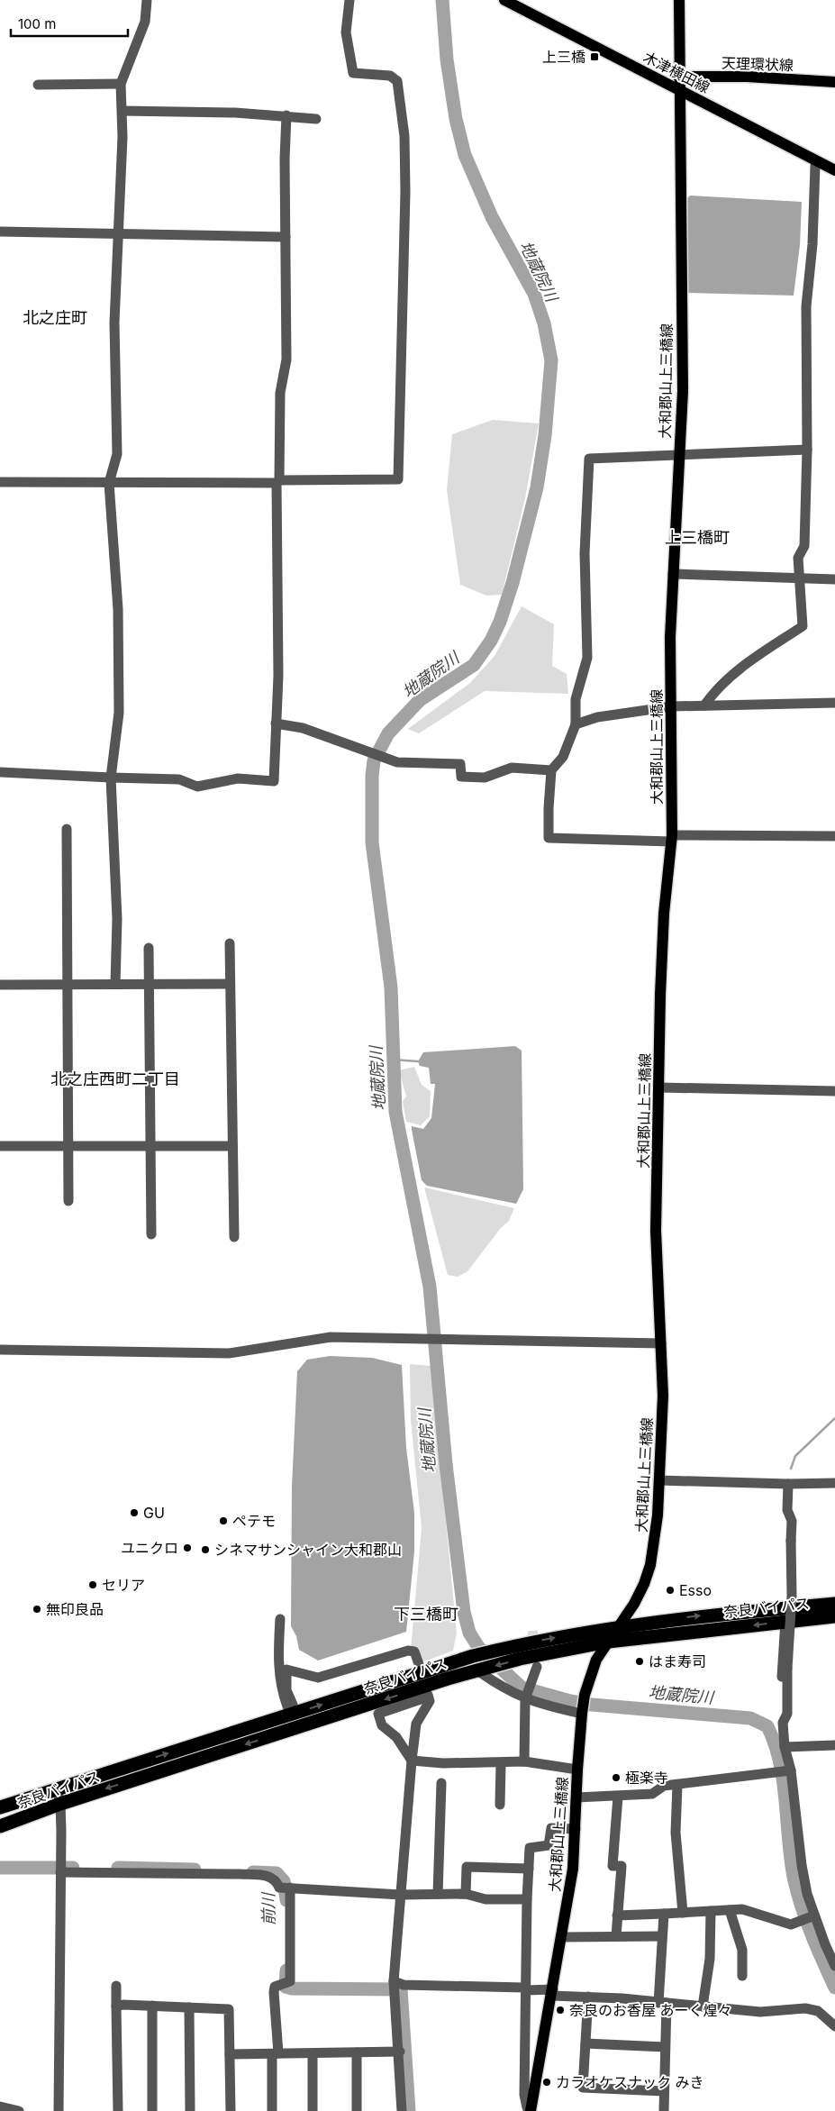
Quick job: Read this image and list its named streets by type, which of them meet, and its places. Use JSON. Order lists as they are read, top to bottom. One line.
{"streets":{"highway":["奈良バイパス"],"main road":["天理環状線","木津横田線","大和郡山上三橋線"]},"crossings":[["木津横田線","大和郡山上三橋線"],["大和郡山上三橋線","奈良バイパス"]],"districts":["北之庄町","上三橋町","北之庄西町二丁目","下三橋町"],"water":["地蔵院川","前川"],"places":{"transit":["上三橋"],"other":["GU","ペテモ","ユニクロ","シネマサンシャイン大和郡山","セリア","Esso","無印良品","はま寿司","極楽寺","奈良のお香屋 あーく煌々","カラオケスナック みき"]},"scale_bar":"100 m"}
